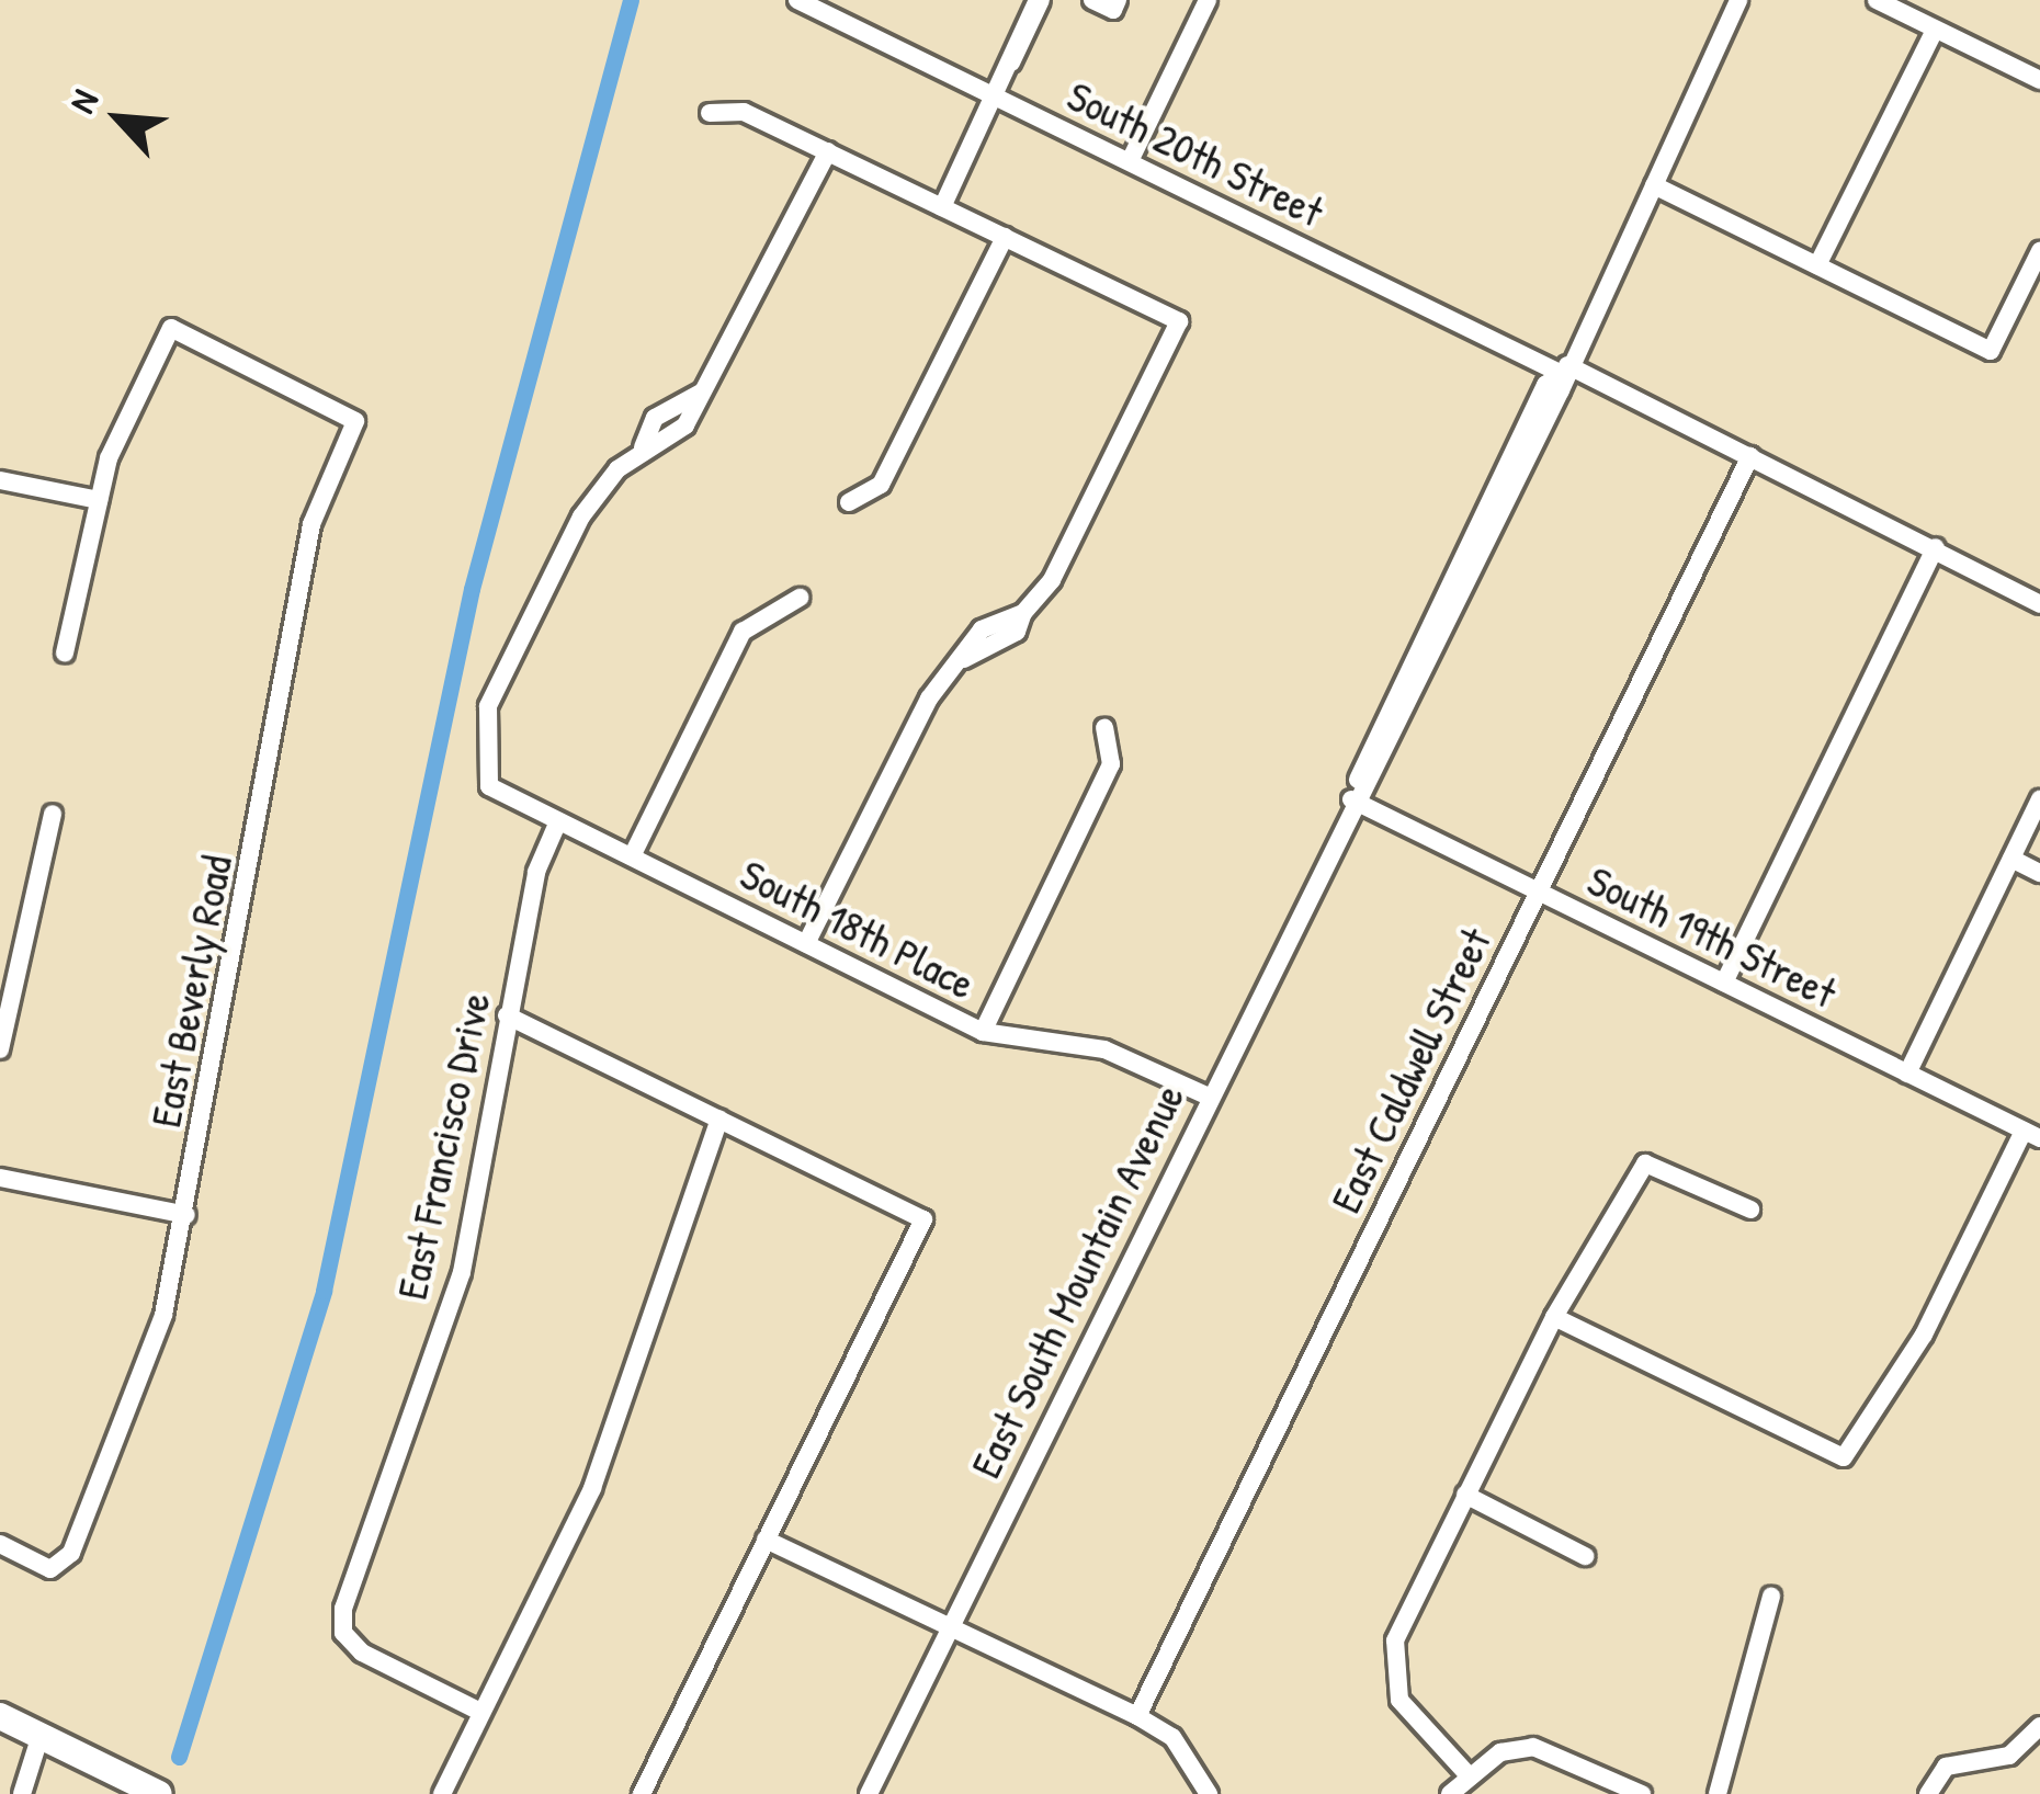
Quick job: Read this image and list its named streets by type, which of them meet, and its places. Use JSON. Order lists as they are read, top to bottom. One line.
{"streets":{"street":["South 20th Street","South 18th Place","South 19th Street","East Beverly Road","East Caldwell Street","East Francisco Drive","East South Mountain Avenue"]},"crossings":[["South 20th Street","East Caldwell Street"],["South 20th Street","East South Mountain Avenue"],["South 18th Place","East Francisco Drive"],["South 18th Place","East South Mountain Avenue"],["South 19th Street","East Caldwell Street"],["South 19th Street","East South Mountain Avenue"]],"north":"top left"}
